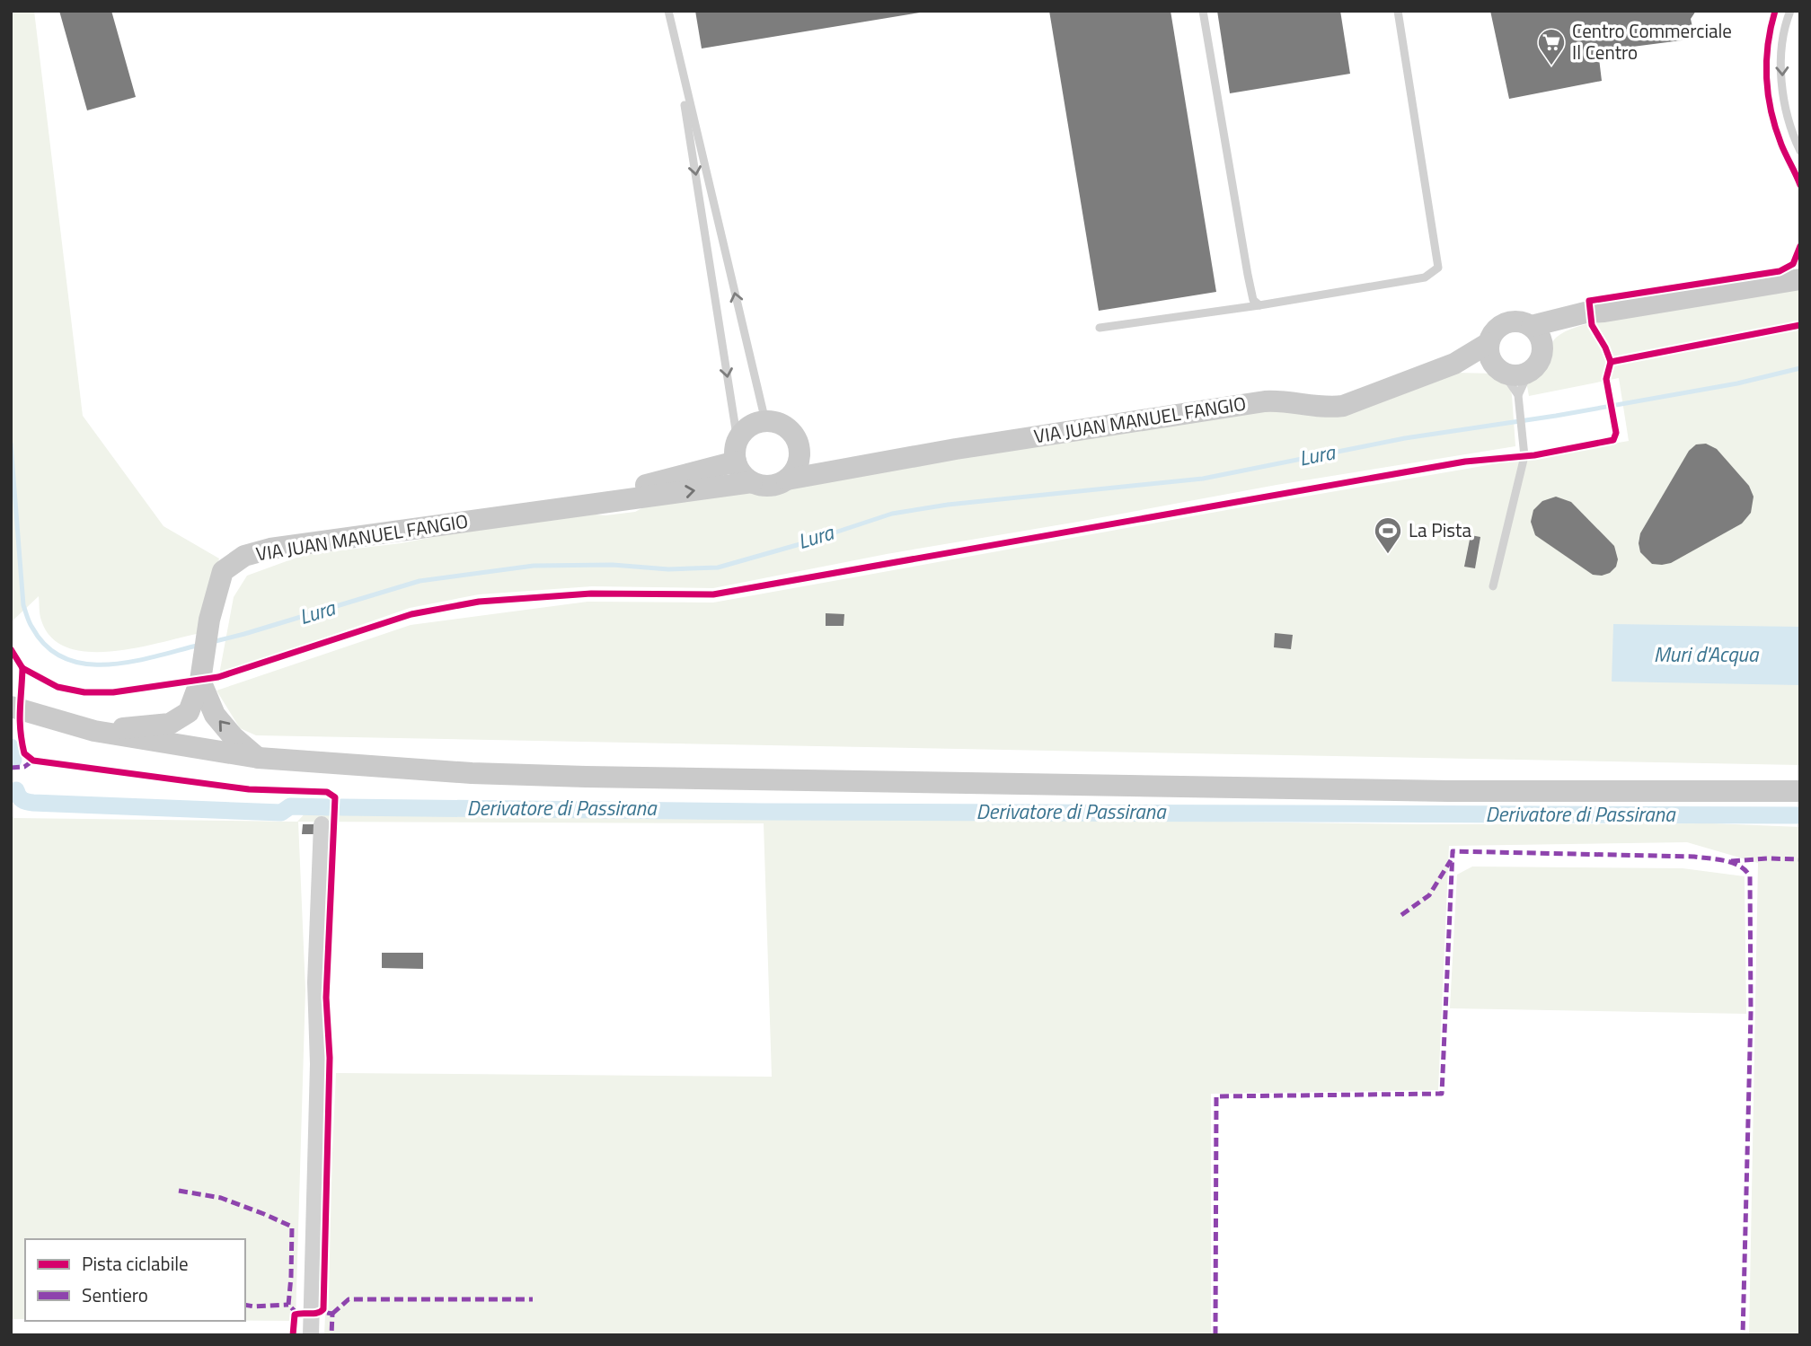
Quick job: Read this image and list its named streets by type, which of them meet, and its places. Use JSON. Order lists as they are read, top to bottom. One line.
{"streets":{"street":["VIA JUAN MANUEL FANGIO"]},"water":["Lura","Muri d'Acqua","Derivatore di Passirana"],"places":{"supermarket":["Centro Commerciale Il Centro"],"sports":["La Pista"]},"legend":["Pista ciclabile","Sentiero"]}
